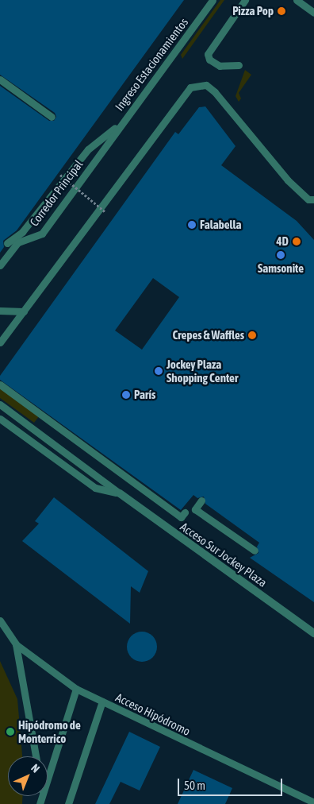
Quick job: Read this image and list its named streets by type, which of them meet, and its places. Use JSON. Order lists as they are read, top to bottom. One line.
{"streets":{"street":["Acceso Sur Jockey Plaza"],"lane":["Ingreso Estacionamientos","Corredor Principal","Acceso Hipódromo"]},"crossings":[["Ingreso Estacionamientos","Corredor Principal"]],"places":["Pizza Pop","Falabella","4D","Samsonite","Crepes & Waffles","Jockey Plaza Shopping Center","París","Hipódromo de Monterrico"],"scale_bar":"50 m","north":"top right"}
